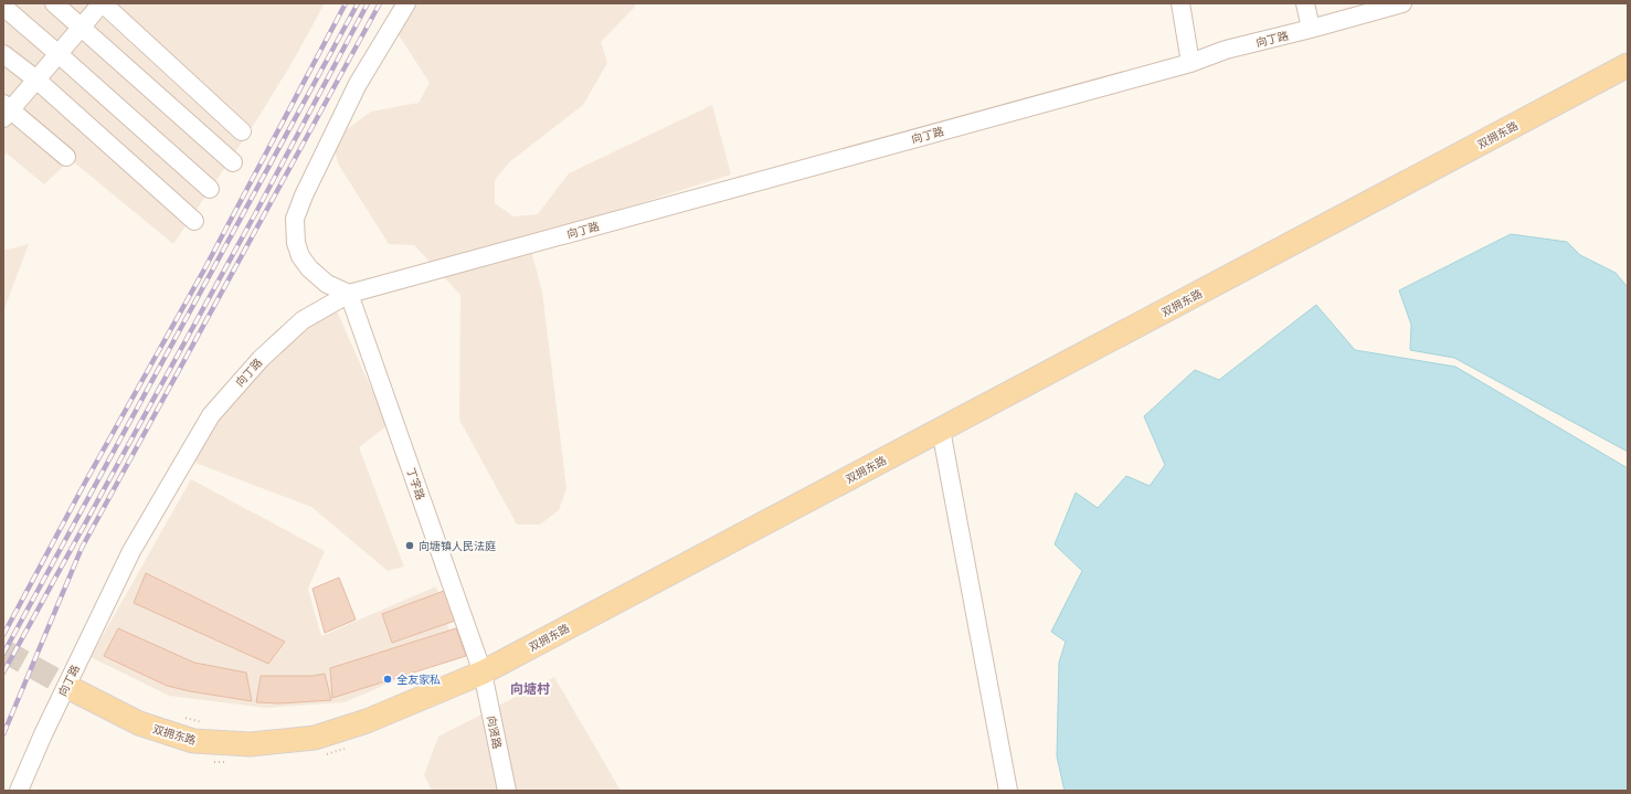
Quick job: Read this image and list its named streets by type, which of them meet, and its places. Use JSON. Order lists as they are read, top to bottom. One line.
{"streets":{"main road":["双拥东路"],"street":["向丁路","丁字路","向贤路"]},"crossings":[["向丁路","丁字路"],["双拥东路","丁字路"],["双拥东路","向贤路"],["丁字路","向贤路"]],"districts":["向塘村"],"places":["向塘镇人民法庭","全友家私"]}
